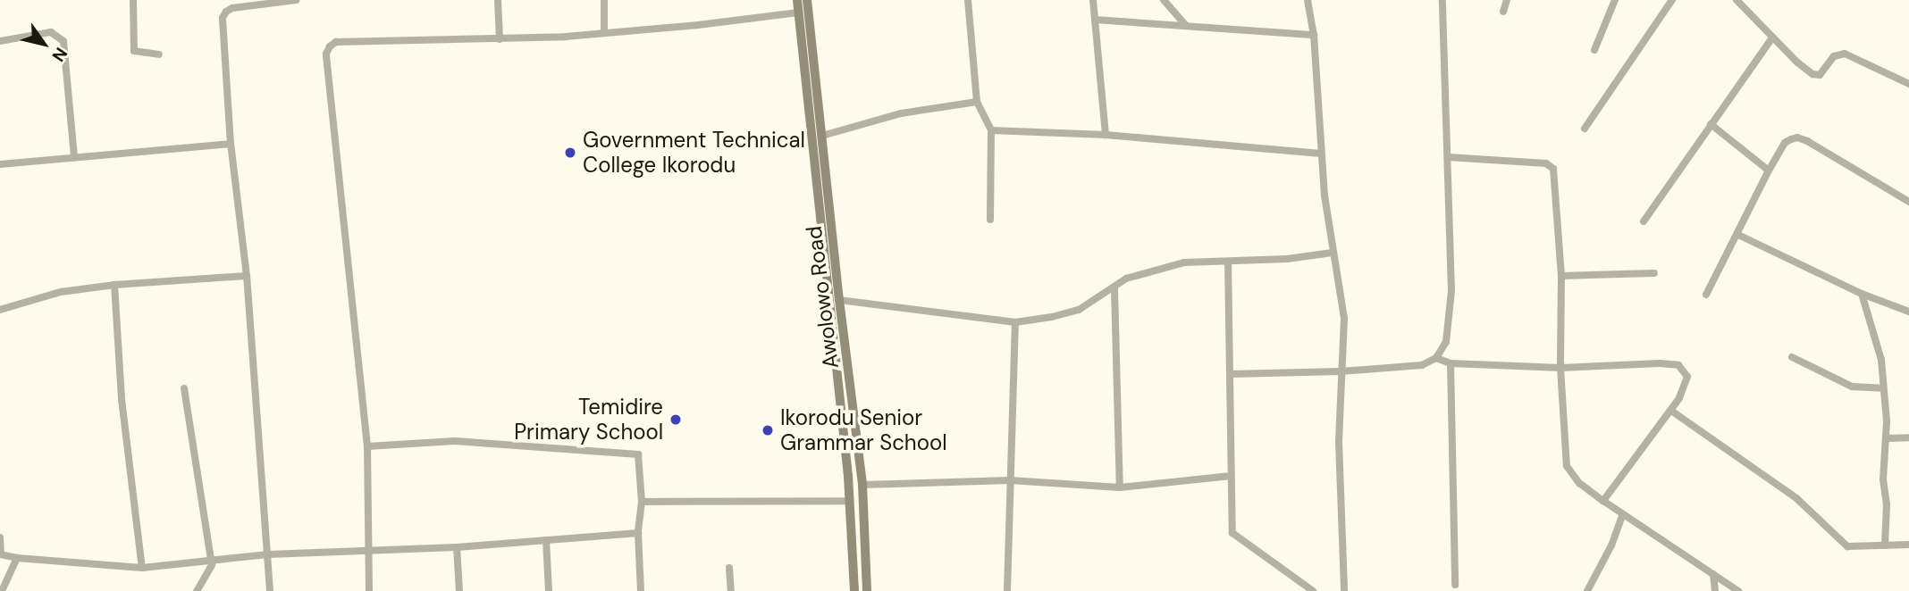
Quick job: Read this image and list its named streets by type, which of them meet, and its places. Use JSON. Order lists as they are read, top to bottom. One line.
{"streets":{"main road":["Awolowo Road"]},"places":["Government Technical College Ikorodu","Temidire Primary School","Ikorodu Senior Grammar School"],"north":"bottom right"}
